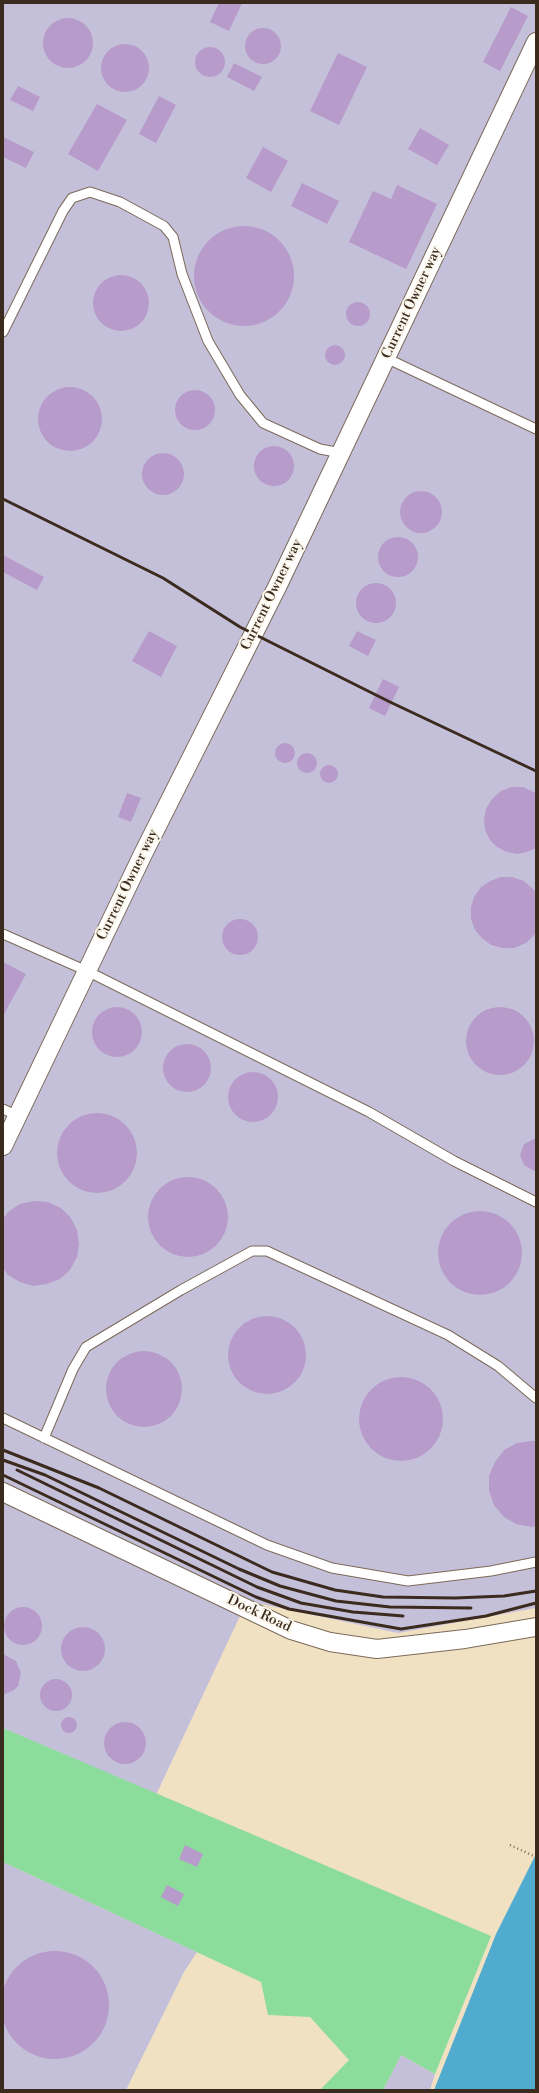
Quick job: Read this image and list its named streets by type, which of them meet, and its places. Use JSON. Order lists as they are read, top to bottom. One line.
{"streets":{"street":["Current Owner way","Dock Road"]}}
